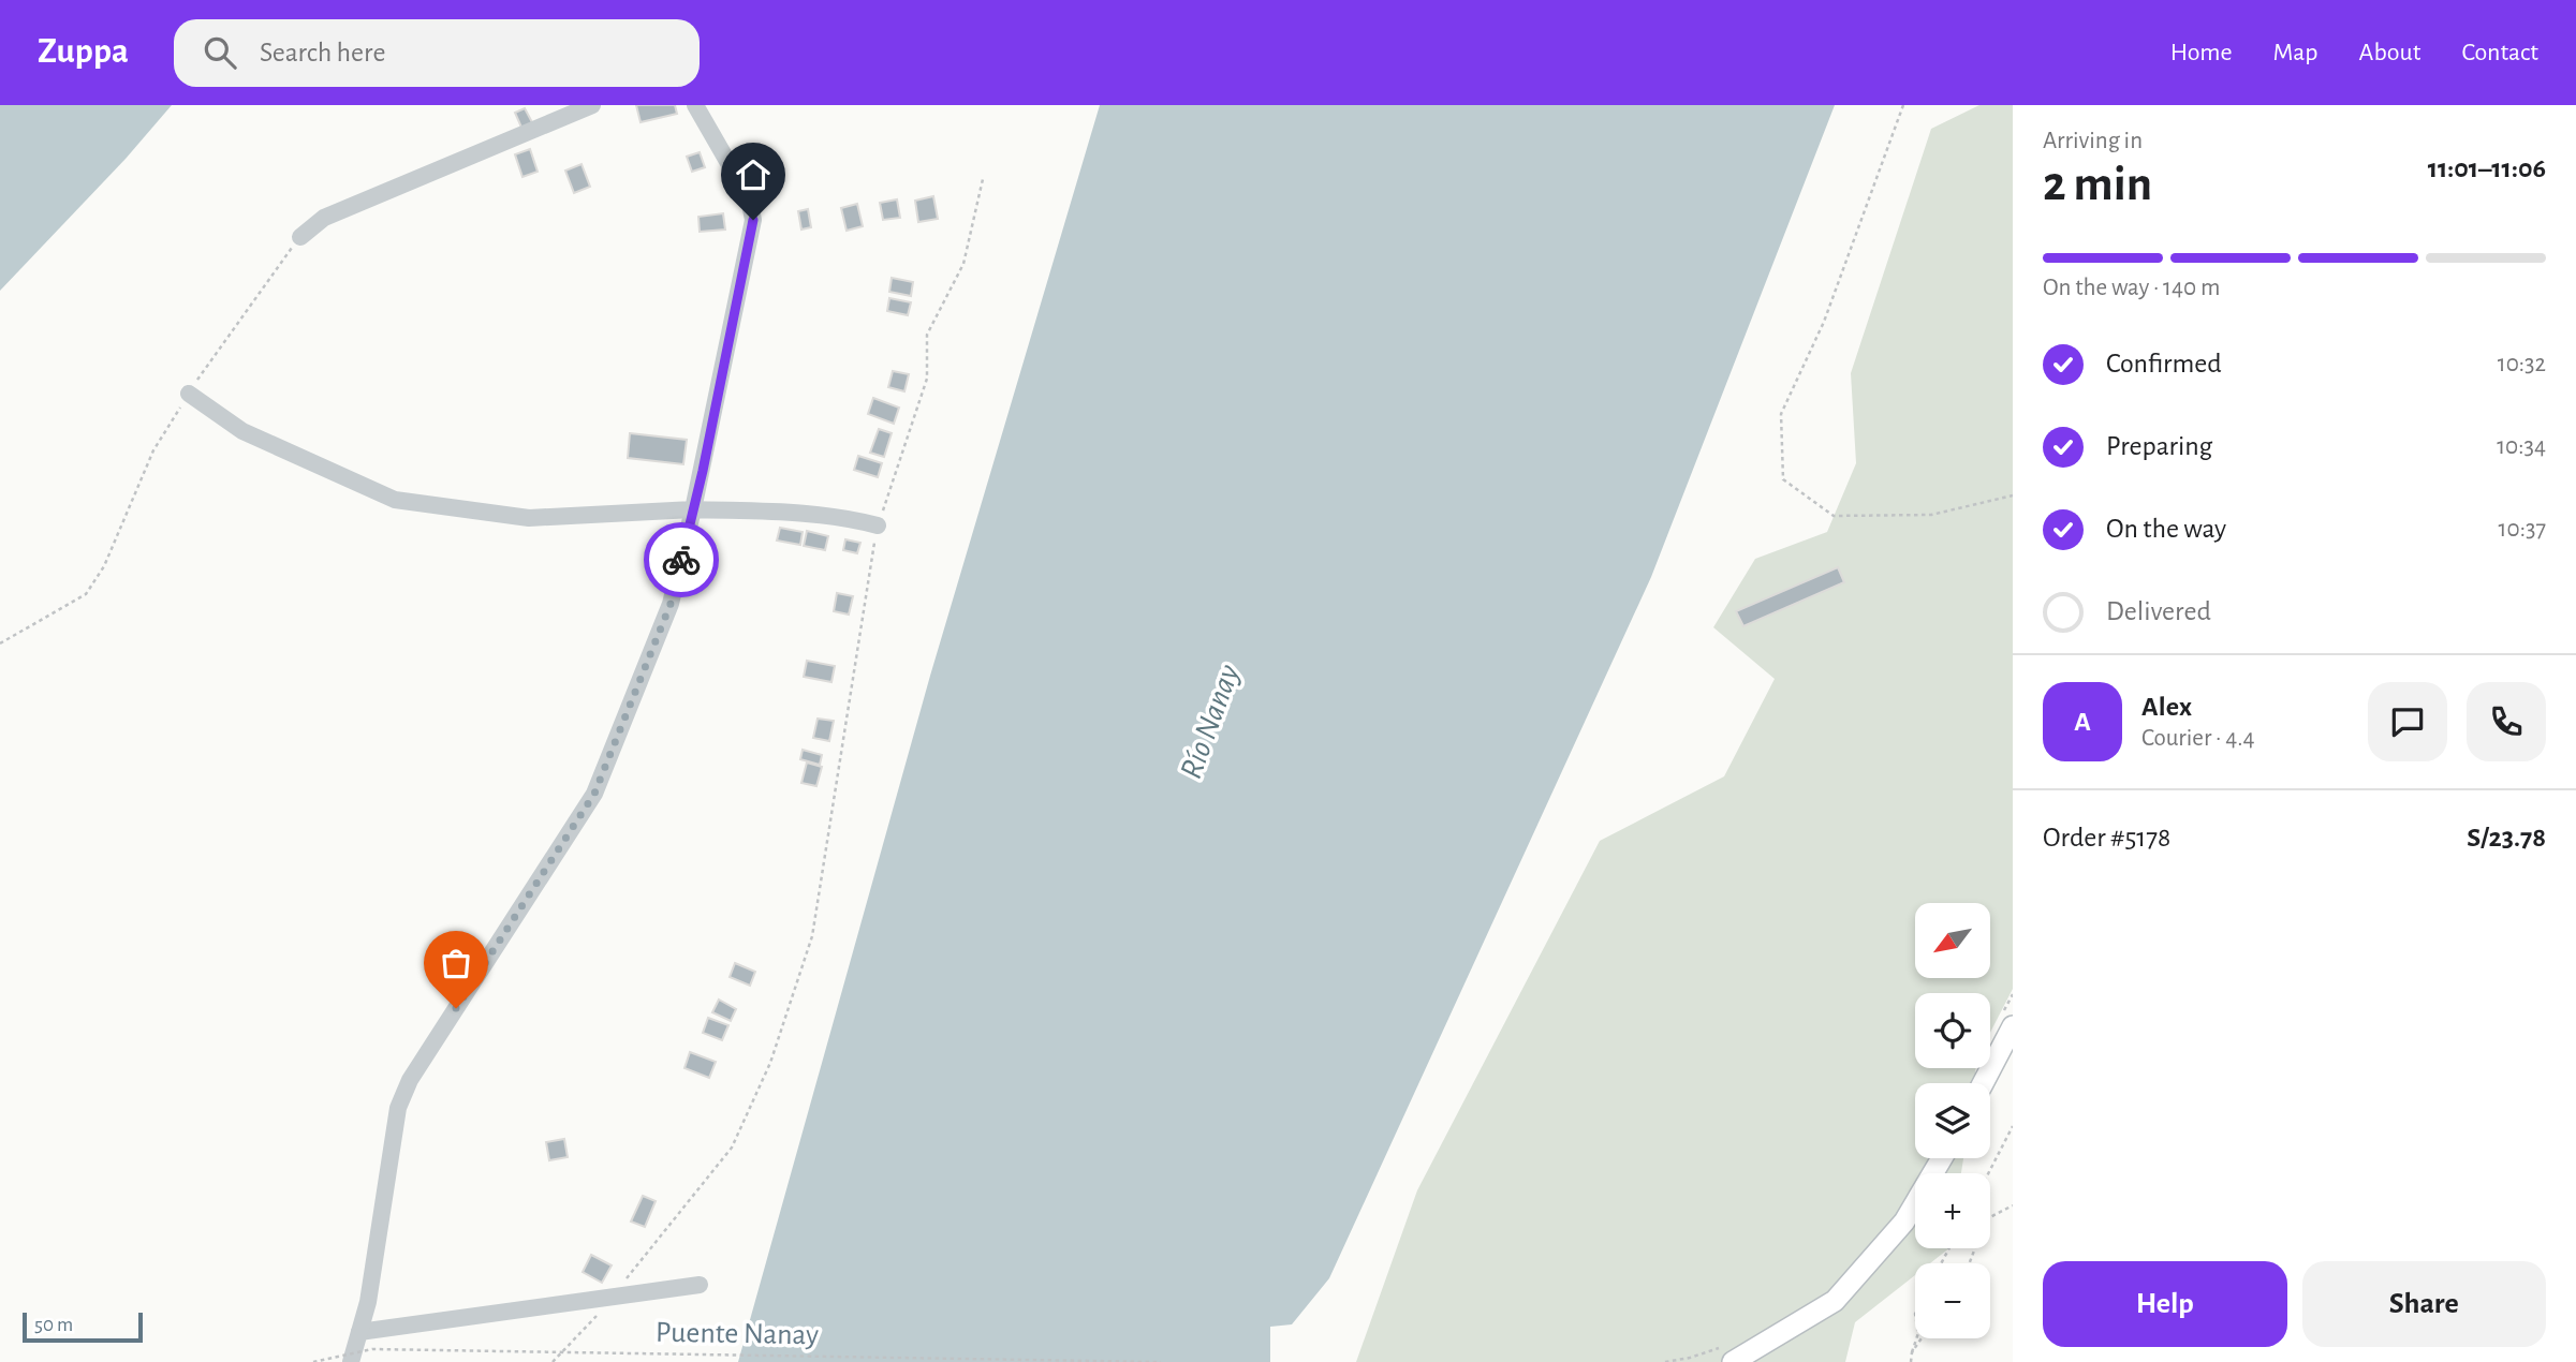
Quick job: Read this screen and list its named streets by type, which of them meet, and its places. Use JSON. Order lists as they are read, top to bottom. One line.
{"streets":{"path":["Puente Nanay"]},"water":["Río Nanay"],"scale_bar":"50 m","north":"bottom left","page":{"header":"Zuppa","search":"Search here","nav":["Home","Map","About","Contact"],"heading":["2 min","Arriving in","11:01–11:06"],"panel":["Alex","Courier · 4.4","Order #5178","S/23.78"],"bar":"On the way · 140 m","list":[["Confirmed","10:32"],["Preparing","10:34"],["On the way","10:37"],"Delivered"],"round":"A","map_buttons":["+","−"],"buttons":["Help","Share"],"scale":"50 m"}}
